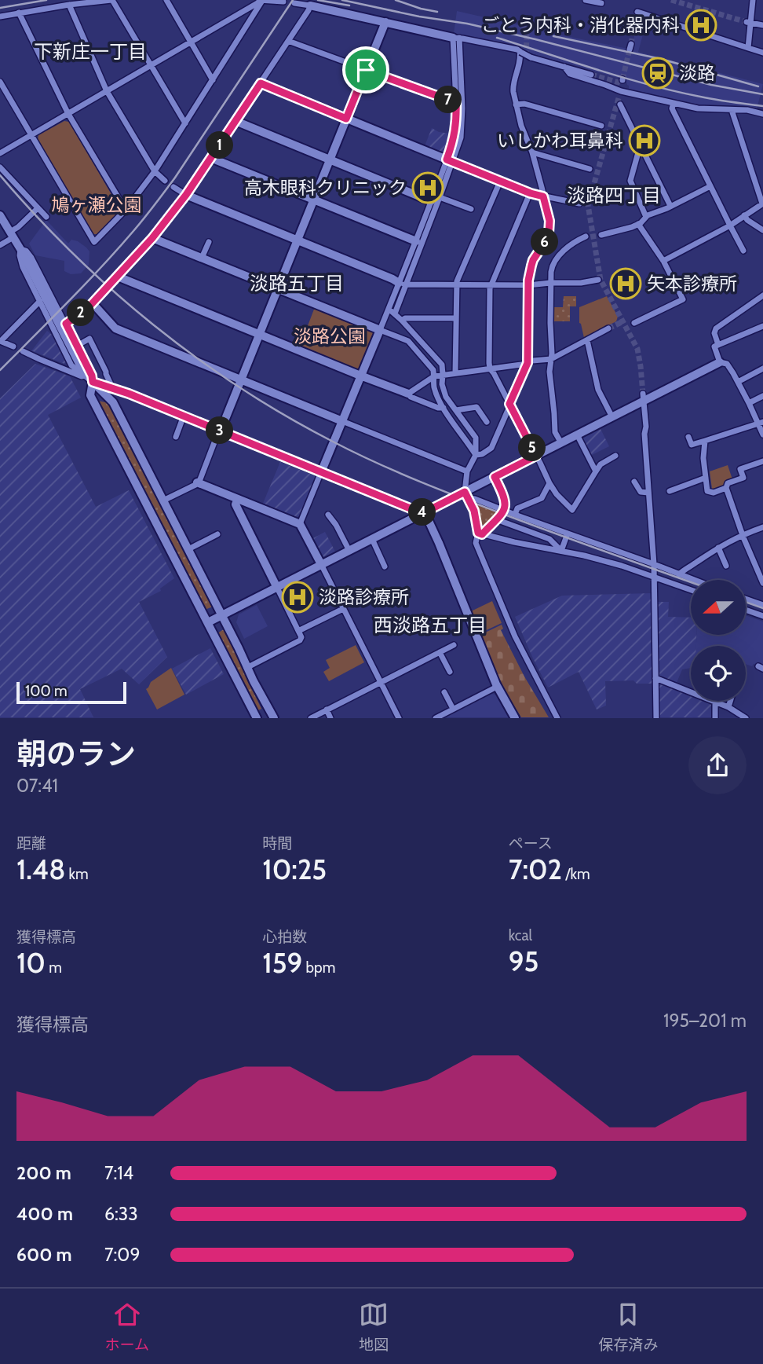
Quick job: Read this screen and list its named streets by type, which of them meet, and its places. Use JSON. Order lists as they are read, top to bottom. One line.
{"districts":["下新庄一丁目","淡路四丁目","淡路五丁目","西淡路五丁目"],"parks":["鳩ヶ瀬公園","淡路公園"],"places":{"hospital":["ごとう内科・消化器内科","いしかわ耳鼻科","高木眼科クリニック","矢本診療所","淡路診療所"],"station":["淡路"]},"scale_bar":"100 m","north":"left","page":{"pins":["7","1","6","2","3","5","4"],"scale":"100 m","heading":["朝のラン","07:41"],"stats":[["距離","1.48 km"],["時間","10:25"],["ペース","7:02 /km"],["獲得標高","10 m"],["心拍数","159 bpm"],["kcal","95"]],"chart":["獲得標高","195–201 m"],"list":[{"name":"200 m","note":"7:14"},{"name":"400 m","note":"6:33"},{"name":"600 m","note":"7:09"}],"tabs":["ホーム","地図","保存済み"]}}
